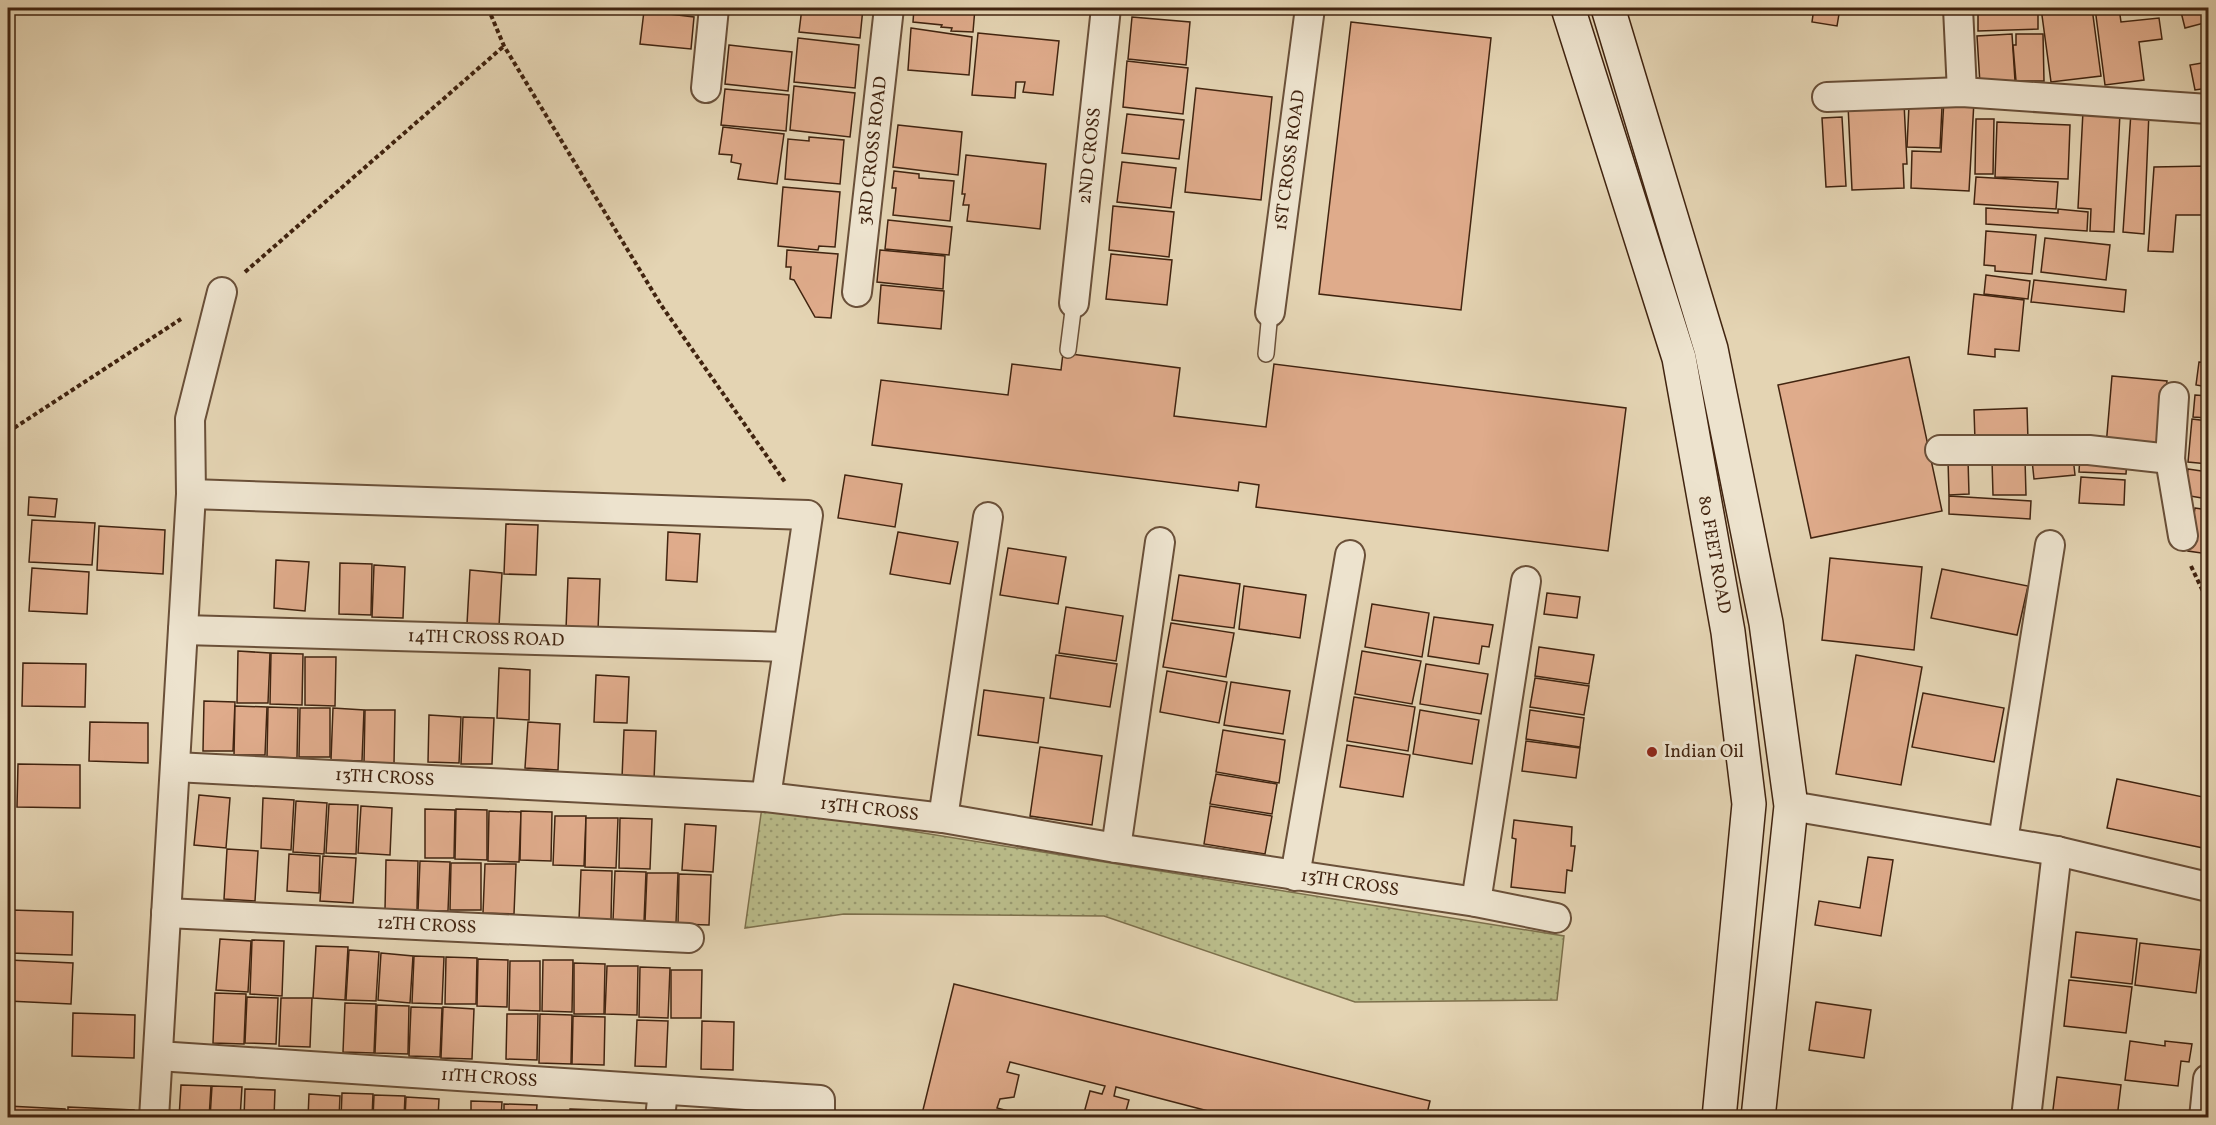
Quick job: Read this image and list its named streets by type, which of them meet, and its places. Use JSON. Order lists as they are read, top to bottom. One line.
{"streets":{"main road":["80 FEET ROAD"],"street":["3RD CROSS ROAD","2ND CROSS","1ST CROSS ROAD","14TH CROSS ROAD","13TH CROSS","12TH CROSS","11TH CROSS"]},"places":["Indian Oil"]}
